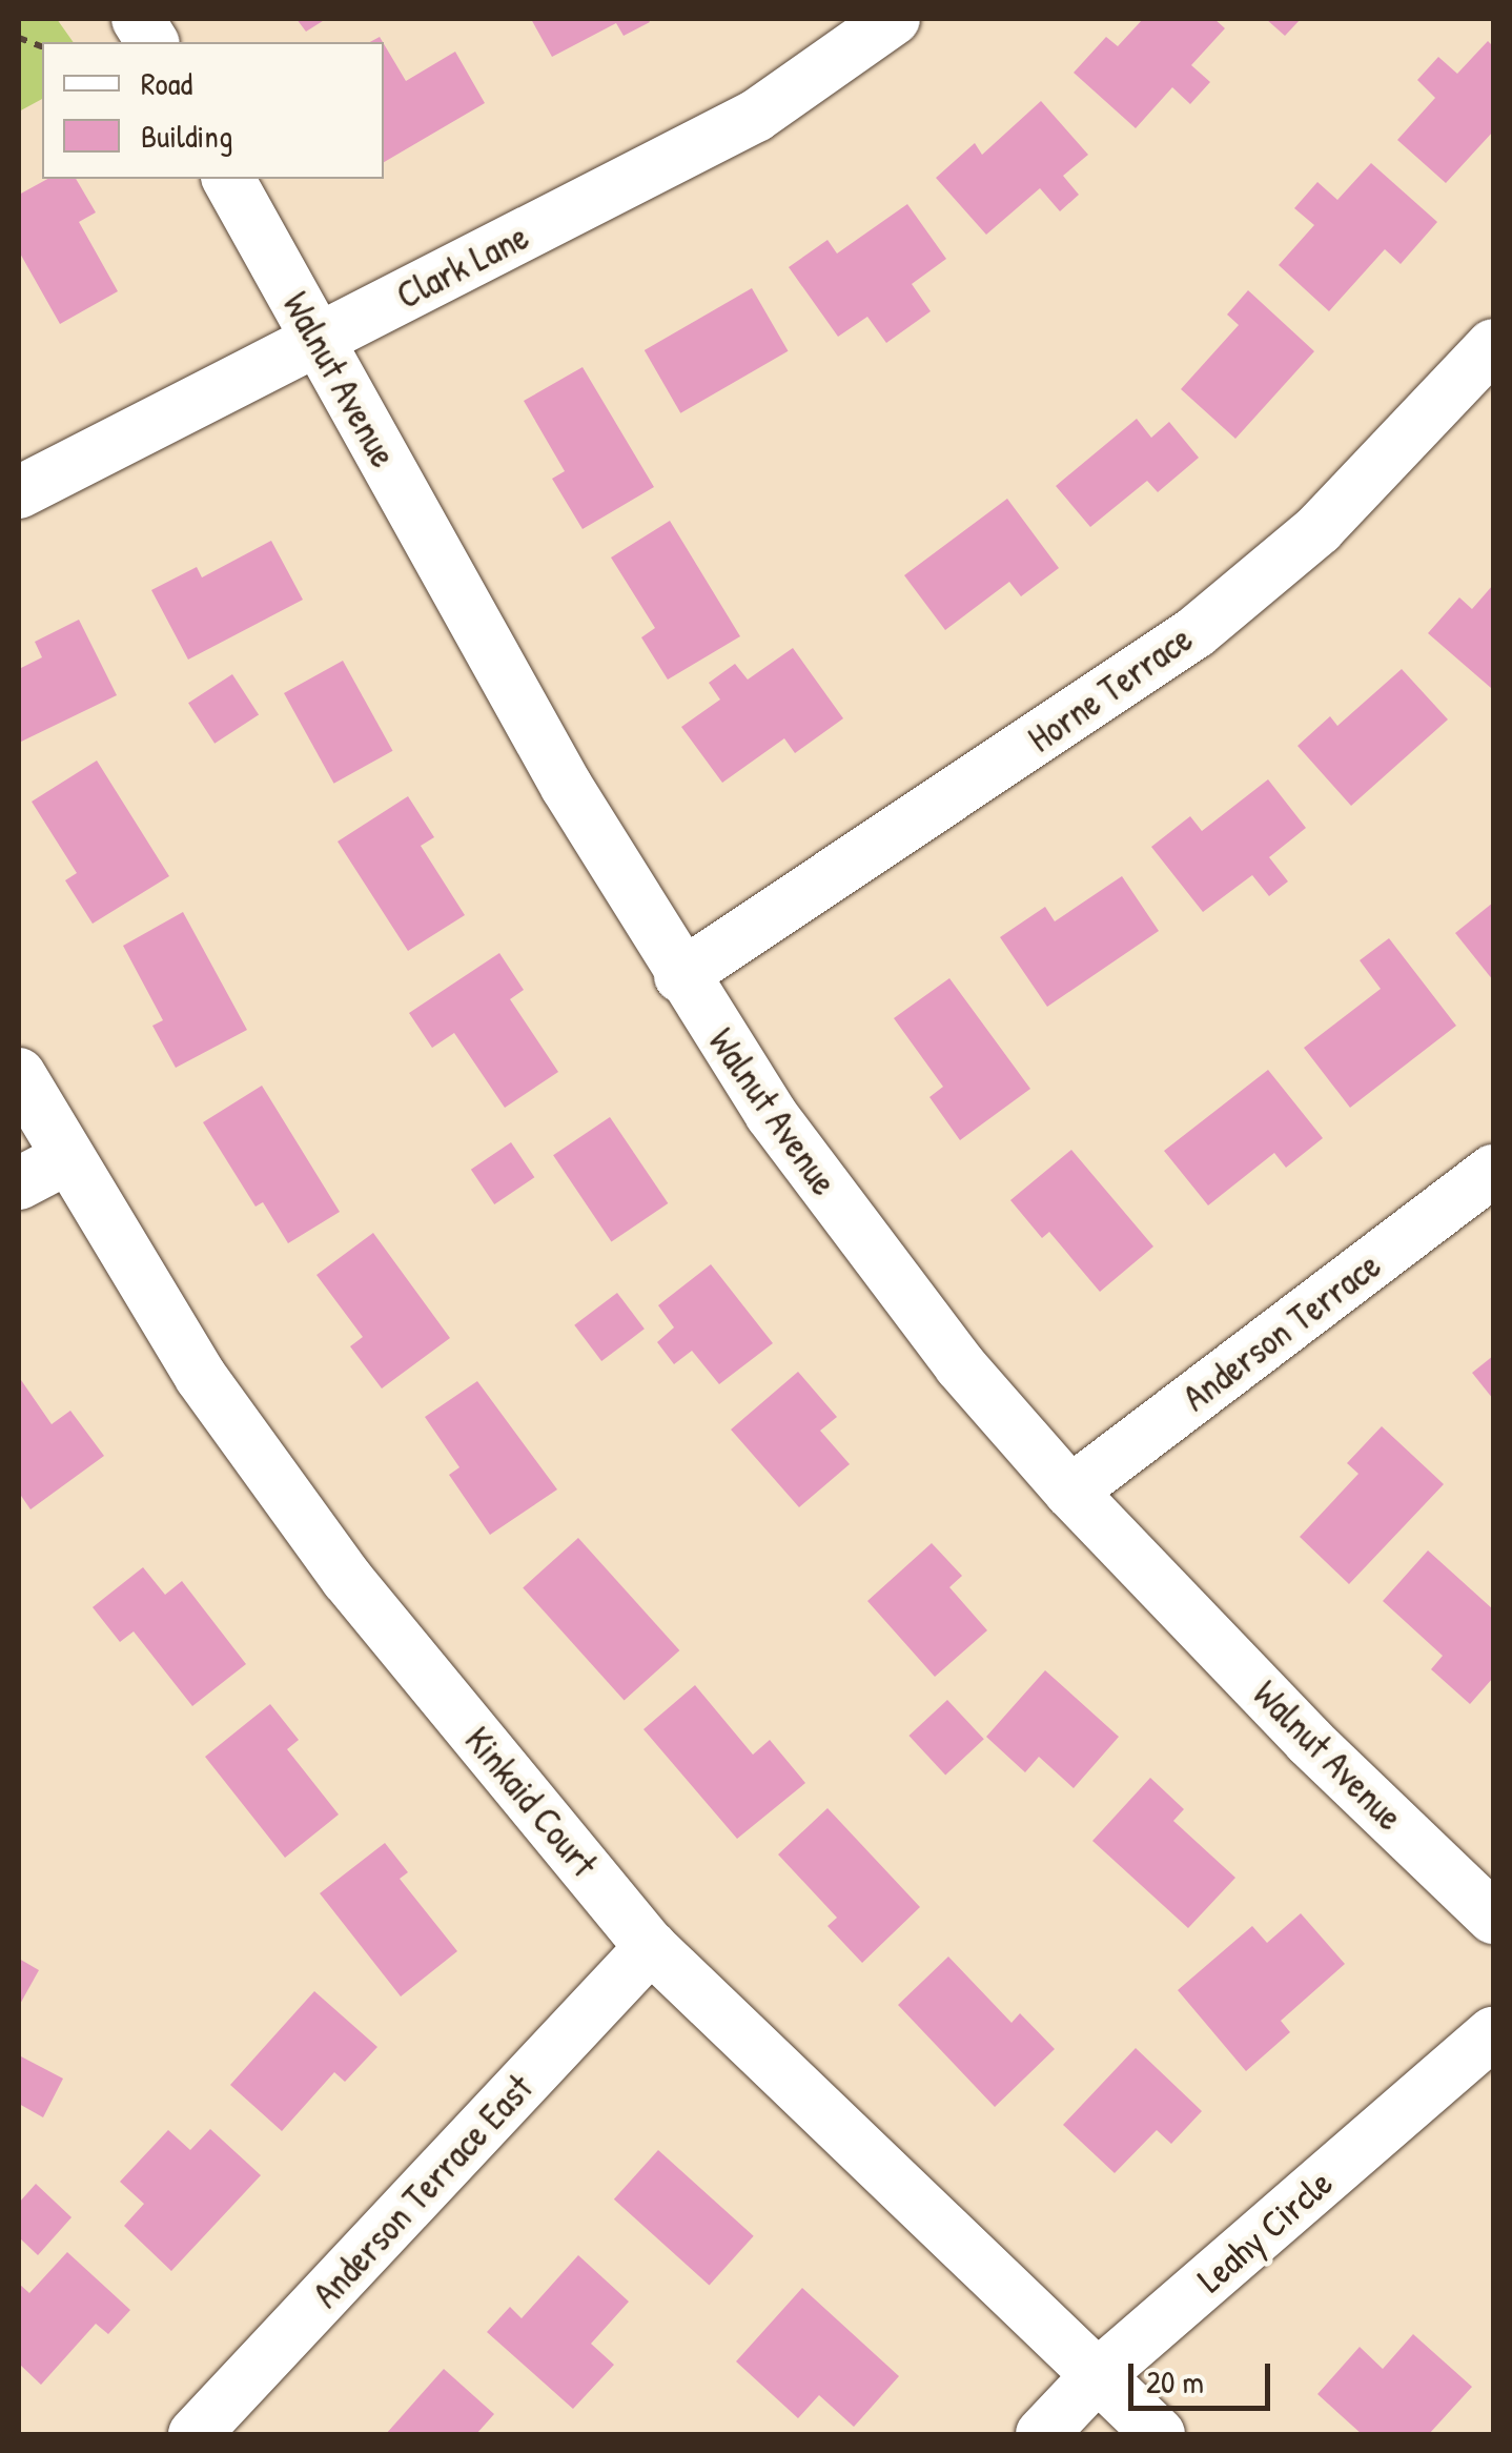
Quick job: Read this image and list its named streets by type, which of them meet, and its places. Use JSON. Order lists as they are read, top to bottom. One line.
{"streets":{"street":["Clark Lane","Walnut Avenue","Horne Terrace","Anderson Terrace","Kinkaid Court","Anderson Terrace East","Leahy Circle"]},"crossings":[["Clark Lane","Walnut Avenue"],["Walnut Avenue","Horne Terrace"],["Walnut Avenue","Anderson Terrace"],["Kinkaid Court","Anderson Terrace East"],["Kinkaid Court","Leahy Circle"]],"legend":["Road","Building"],"scale_bar":"20 m"}
